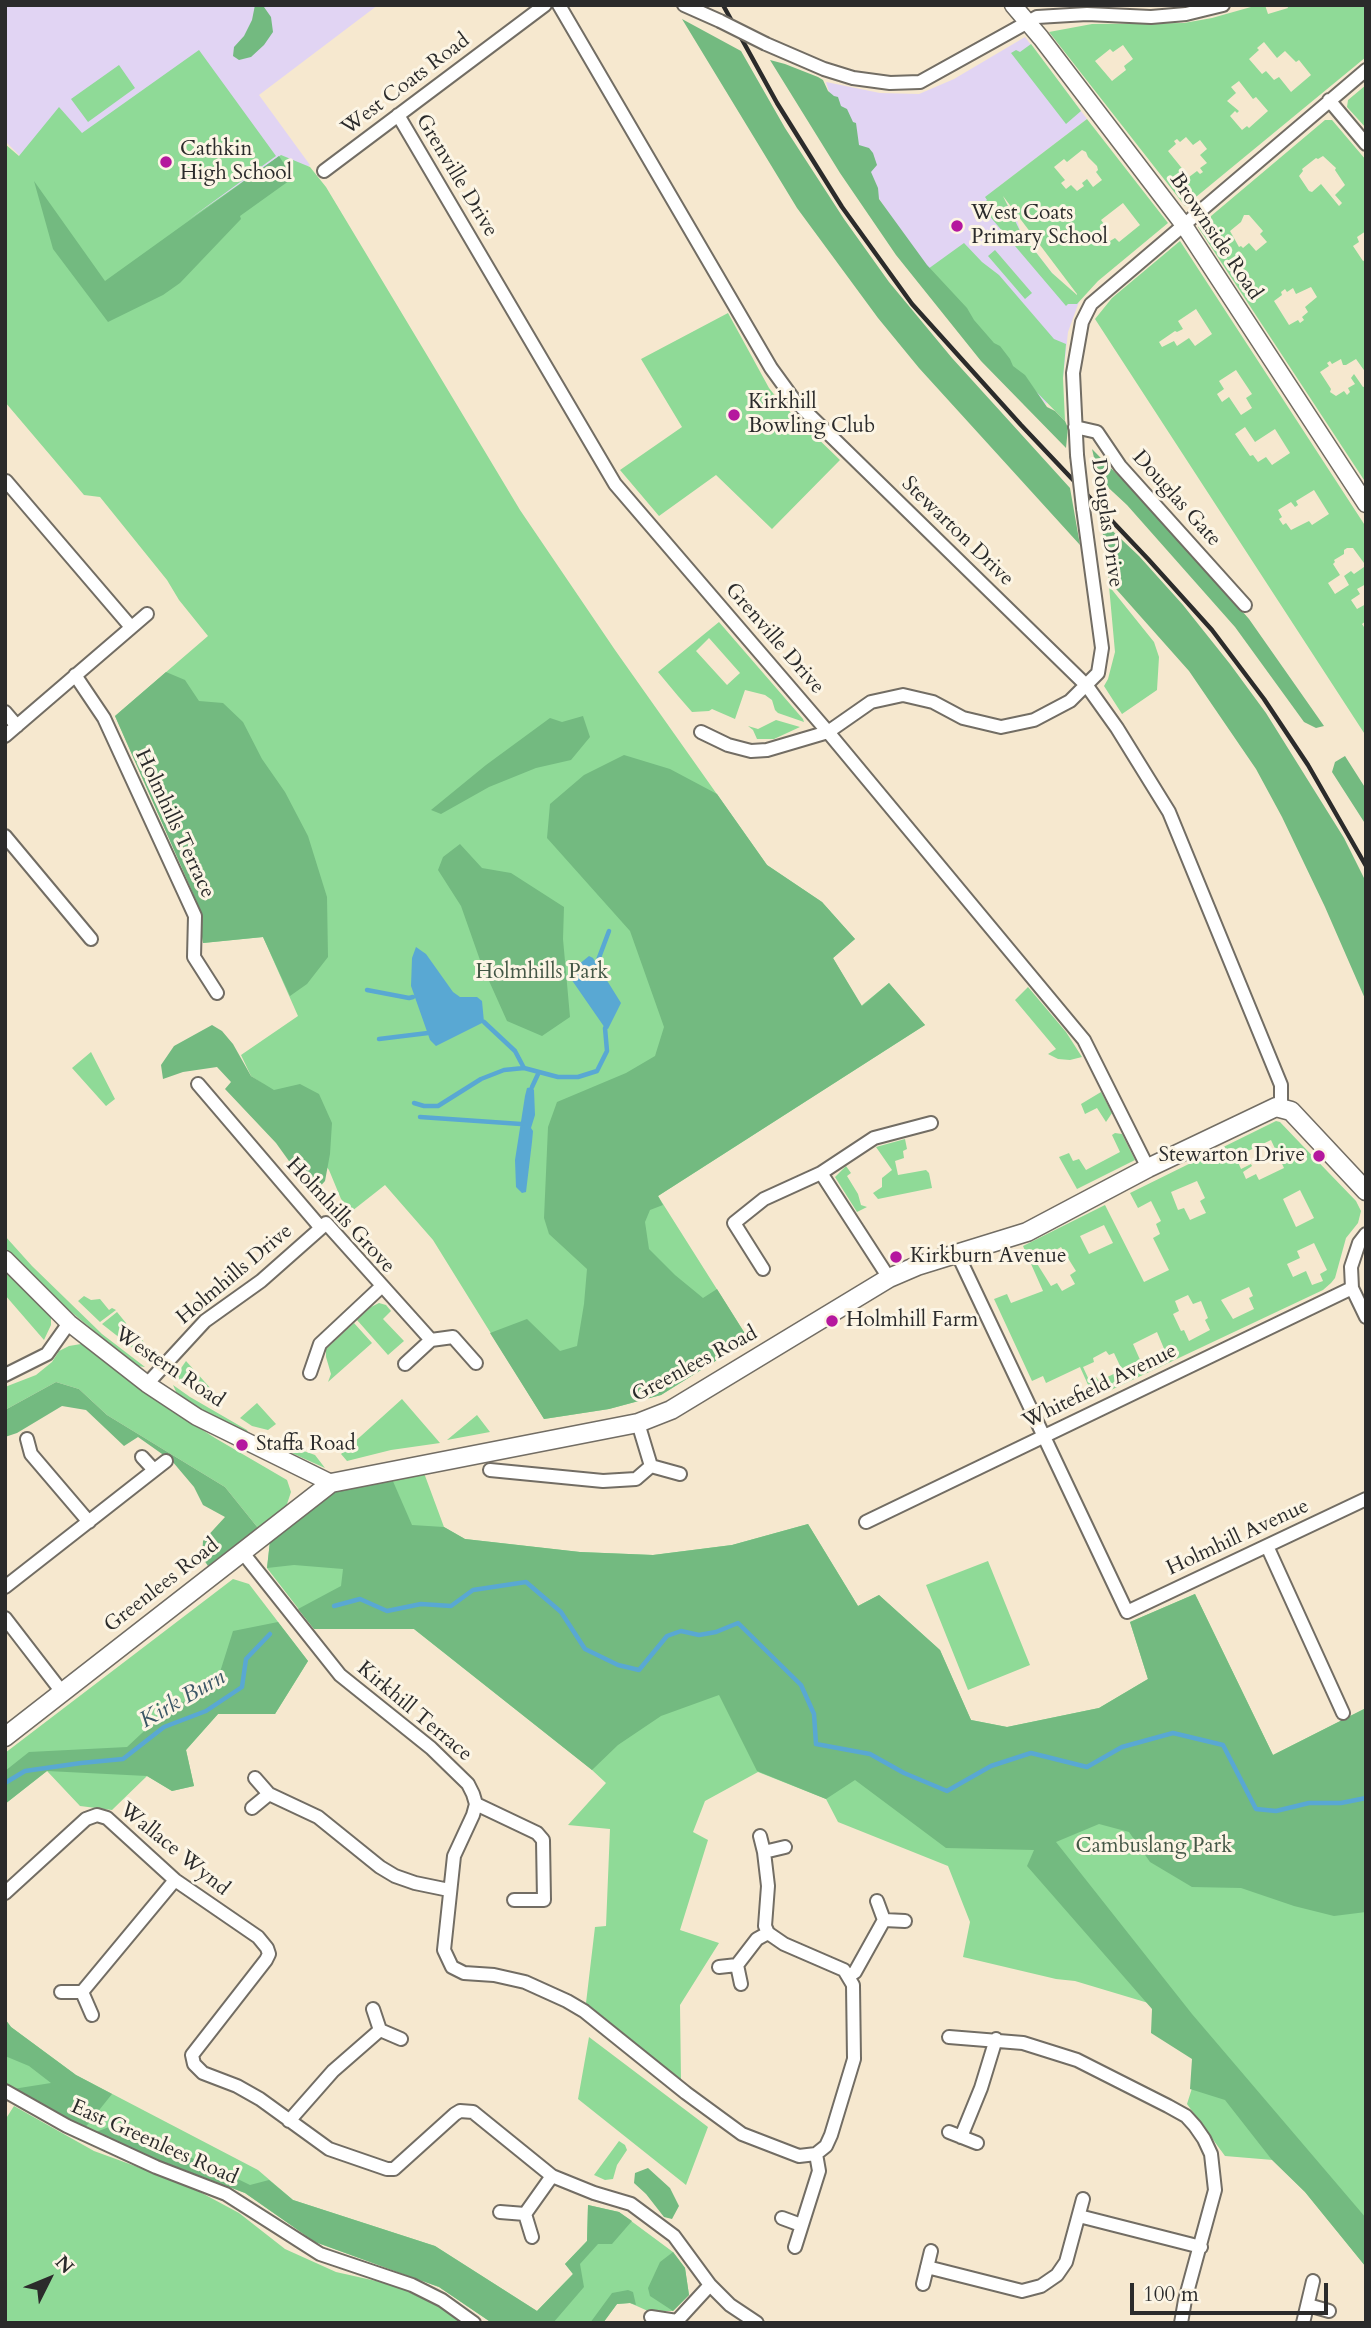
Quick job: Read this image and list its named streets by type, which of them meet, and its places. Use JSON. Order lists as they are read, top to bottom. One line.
{"streets":{"main road":["Greenlees Road"],"street":["West Coats Road","Grenville Drive","Brownside Road","Douglas Gate","Douglas Drive","Stewarton Drive","Holmhills Terrace","Holmhills Grove","Holmhills Drive","Western Road","Whitefield Avenue","Holmhill Avenue","Kirkhill Terrace","Wallace Wynd","East Greenlees Road"]},"crossings":[["West Coats Road","Grenville Drive"],["Grenville Drive","Douglas Drive"],["Grenville Drive","Greenlees Road"],["Brownside Road","Douglas Drive"],["Douglas Gate","Douglas Drive"],["Douglas Drive","Stewarton Drive"],["Stewarton Drive","Greenlees Road"],["Holmhills Grove","Holmhills Drive"],["Holmhills Drive","Western Road"],["Greenlees Road","Western Road"],["Greenlees Road","Kirkhill Terrace"],["Whitefield Avenue","Holmhill Avenue"]],"water":["Kirk Burn"],"parks":["Holmhills Park","Cambuslang Park"],"places":["Cathkin High School","West Coats Primary School","Kirkhill Bowling Club","Stewarton Drive","Kirkburn Avenue","Holmhill Farm","Staffa Road"],"scale_bar":"100 m","north":"top right"}
